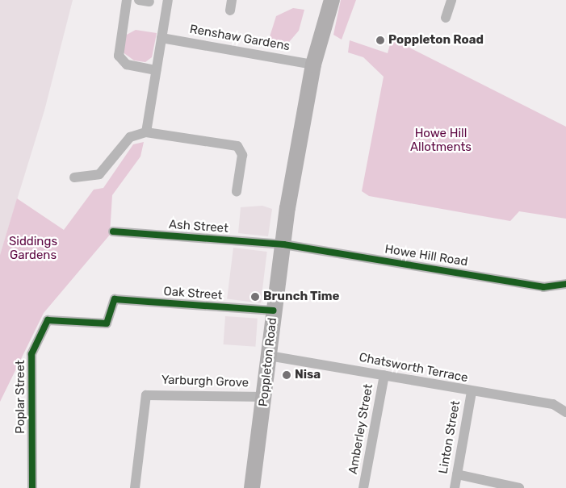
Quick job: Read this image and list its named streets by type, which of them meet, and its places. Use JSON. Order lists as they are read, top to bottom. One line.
{"streets":{"main road":["Poppleton Road"],"street":["Renshaw Gardens","Ash Street","Howe Hill Road","Oak Street","Chatsworth Terrace","Yarburgh Grove","Poplar Street","Amberley Street","Linton Street"]},"crossings":[["Renshaw Gardens","Poppleton Road"],["Ash Street","Howe Hill Road"],["Ash Street","Poppleton Road"],["Howe Hill Road","Poppleton Road"],["Oak Street","Poppleton Road"],["Oak Street","Poplar Street"],["Poppleton Road","Chatsworth Terrace"],["Poppleton Road","Yarburgh Grove"],["Chatsworth Terrace","Amberley Street"],["Chatsworth Terrace","Linton Street"]],"parks":["Howe Hill Allotments","Siddings Gardens"],"places":["Poppleton Road","Brunch Time","Nisa"]}
